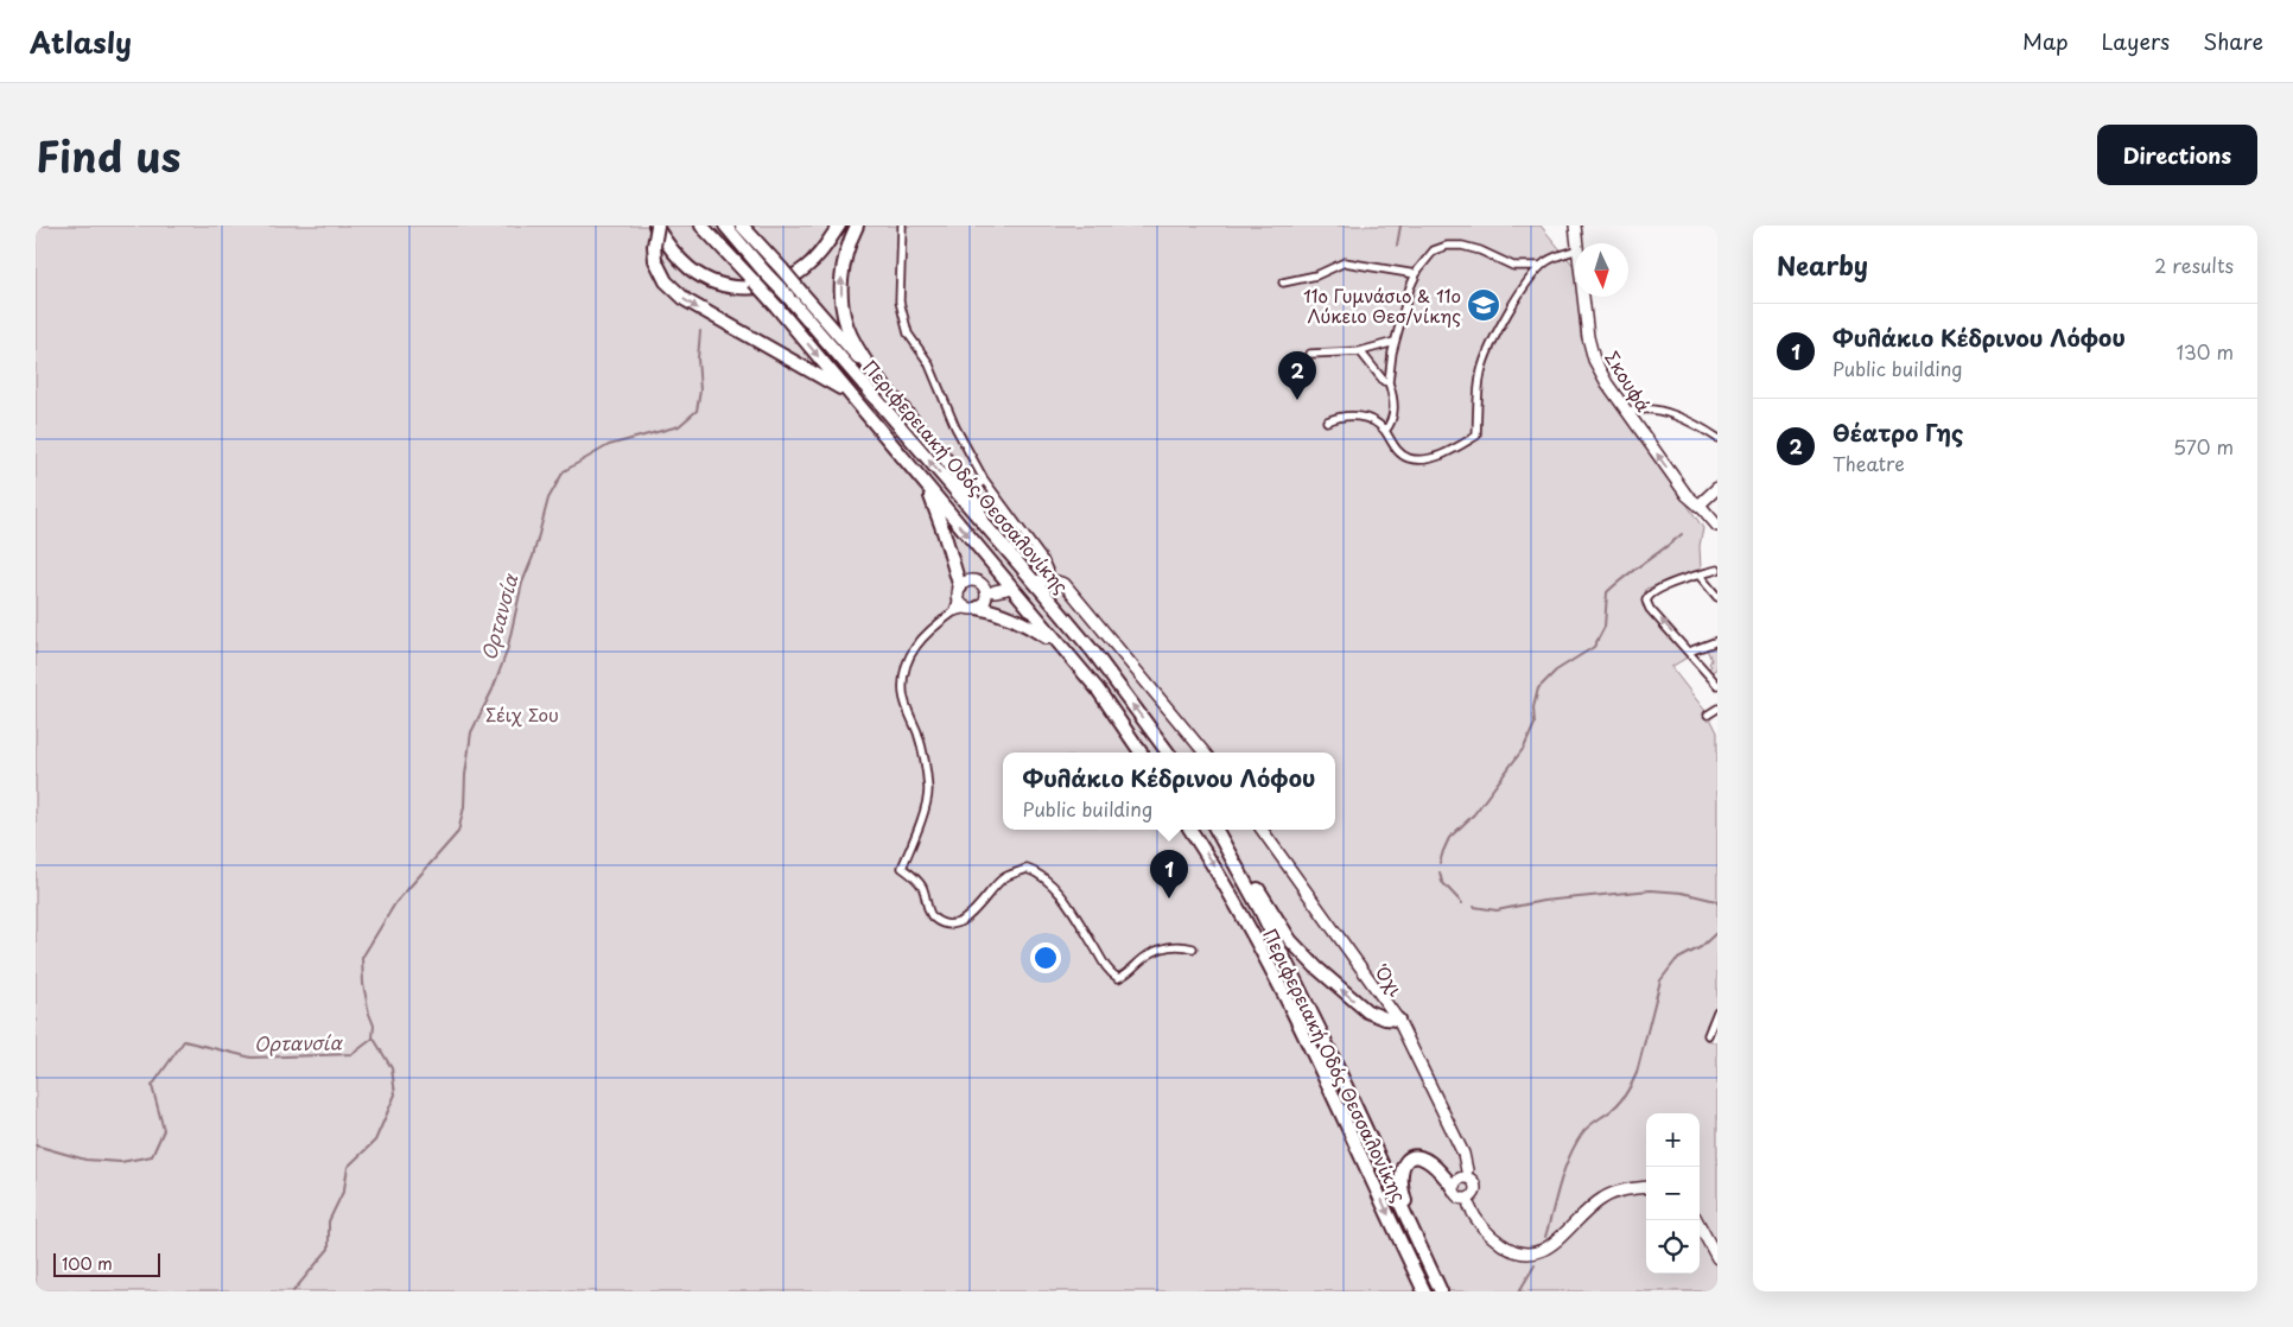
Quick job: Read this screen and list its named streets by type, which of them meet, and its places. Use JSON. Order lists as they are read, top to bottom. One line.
{"streets":{"highway":["Περιφερειακή Οδός Θεσσαλονίκης"],"main road":["Σκουφά","Όχι"]},"one_way":["Σκουφά"],"water":["Ορτανσία"],"parks":["Σέιχ Σου"],"places":{"school or university":["11ο Γυμνάσιο & 11ο Λύκειο Θεσ/νίκης"]},"scale_bar":"100 m","north":"bottom","page":{"header":"Atlasly","nav":["Map","Layers","Share"],"title":"Find us","buttons":"Directions","heading":["Nearby","2 results"],"list":[{"mark":"1","name":"Φυλάκιο Κέδρινου Λόφου","note":"Public building","value":"130 m"},{"mark":"2","name":"Θέατρο Γης","note":"Theatre","value":"570 m"}],"pins":["2","1"],"popup":["Φυλάκιο Κέδρινου Λόφου","Public building"],"map_buttons":["+","−"],"scale":"100 m"}}
